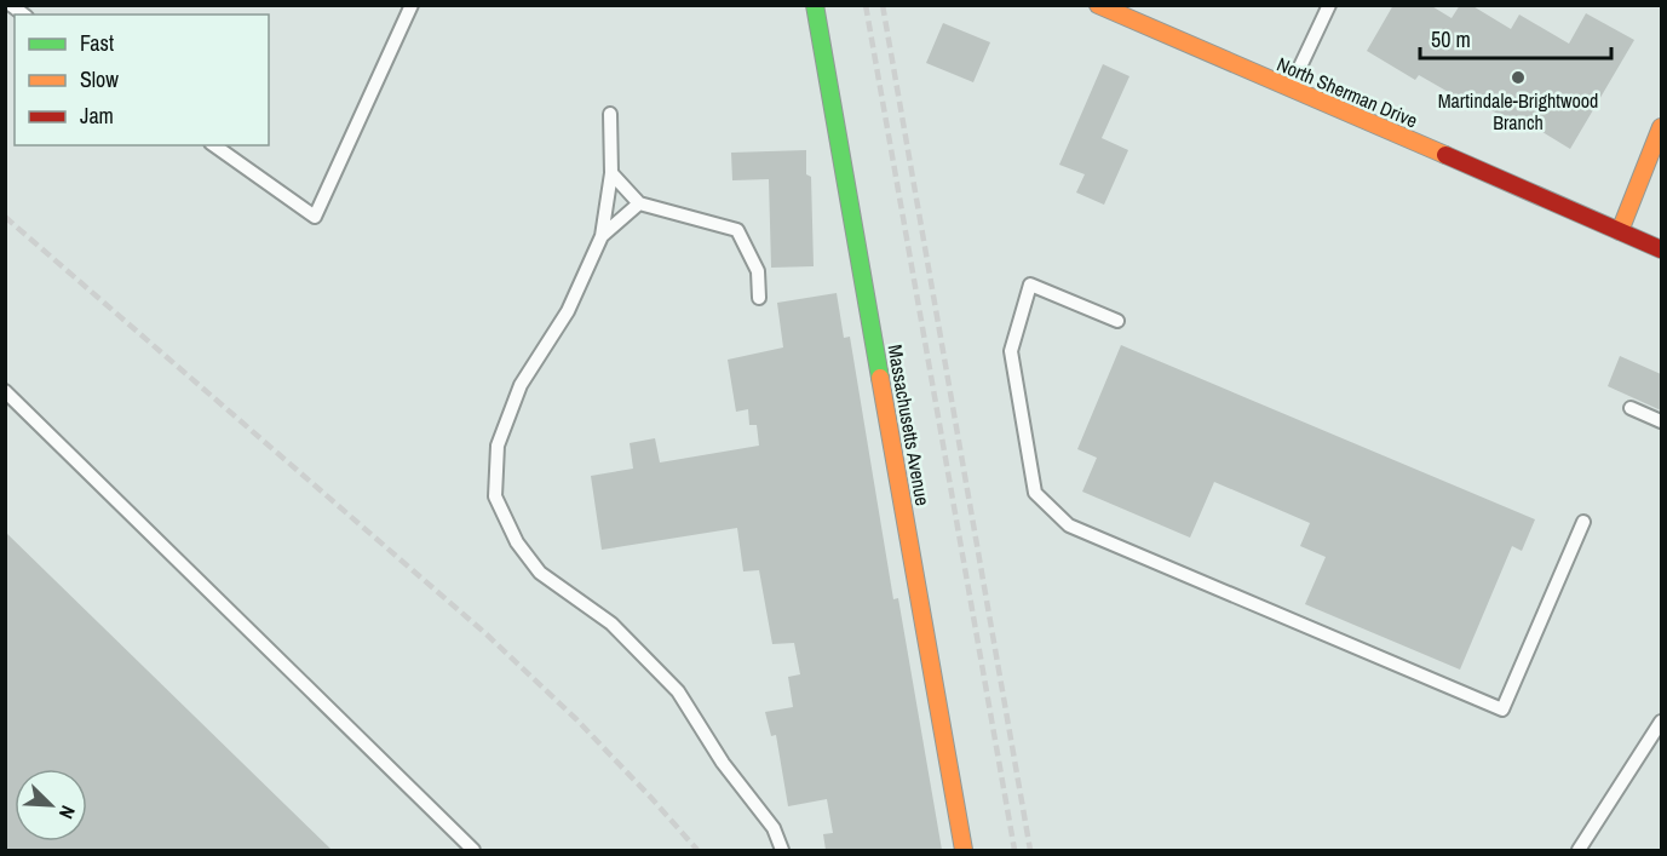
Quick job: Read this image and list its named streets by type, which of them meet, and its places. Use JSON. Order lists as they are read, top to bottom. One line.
{"streets":{"main road":["North Sherman Drive","Massachusetts Avenue"]},"places":["Martindale-Brightwood Branch"],"legend":["Fast","Slow","Jam"],"scale_bar":"50 m","north":"bottom right"}
